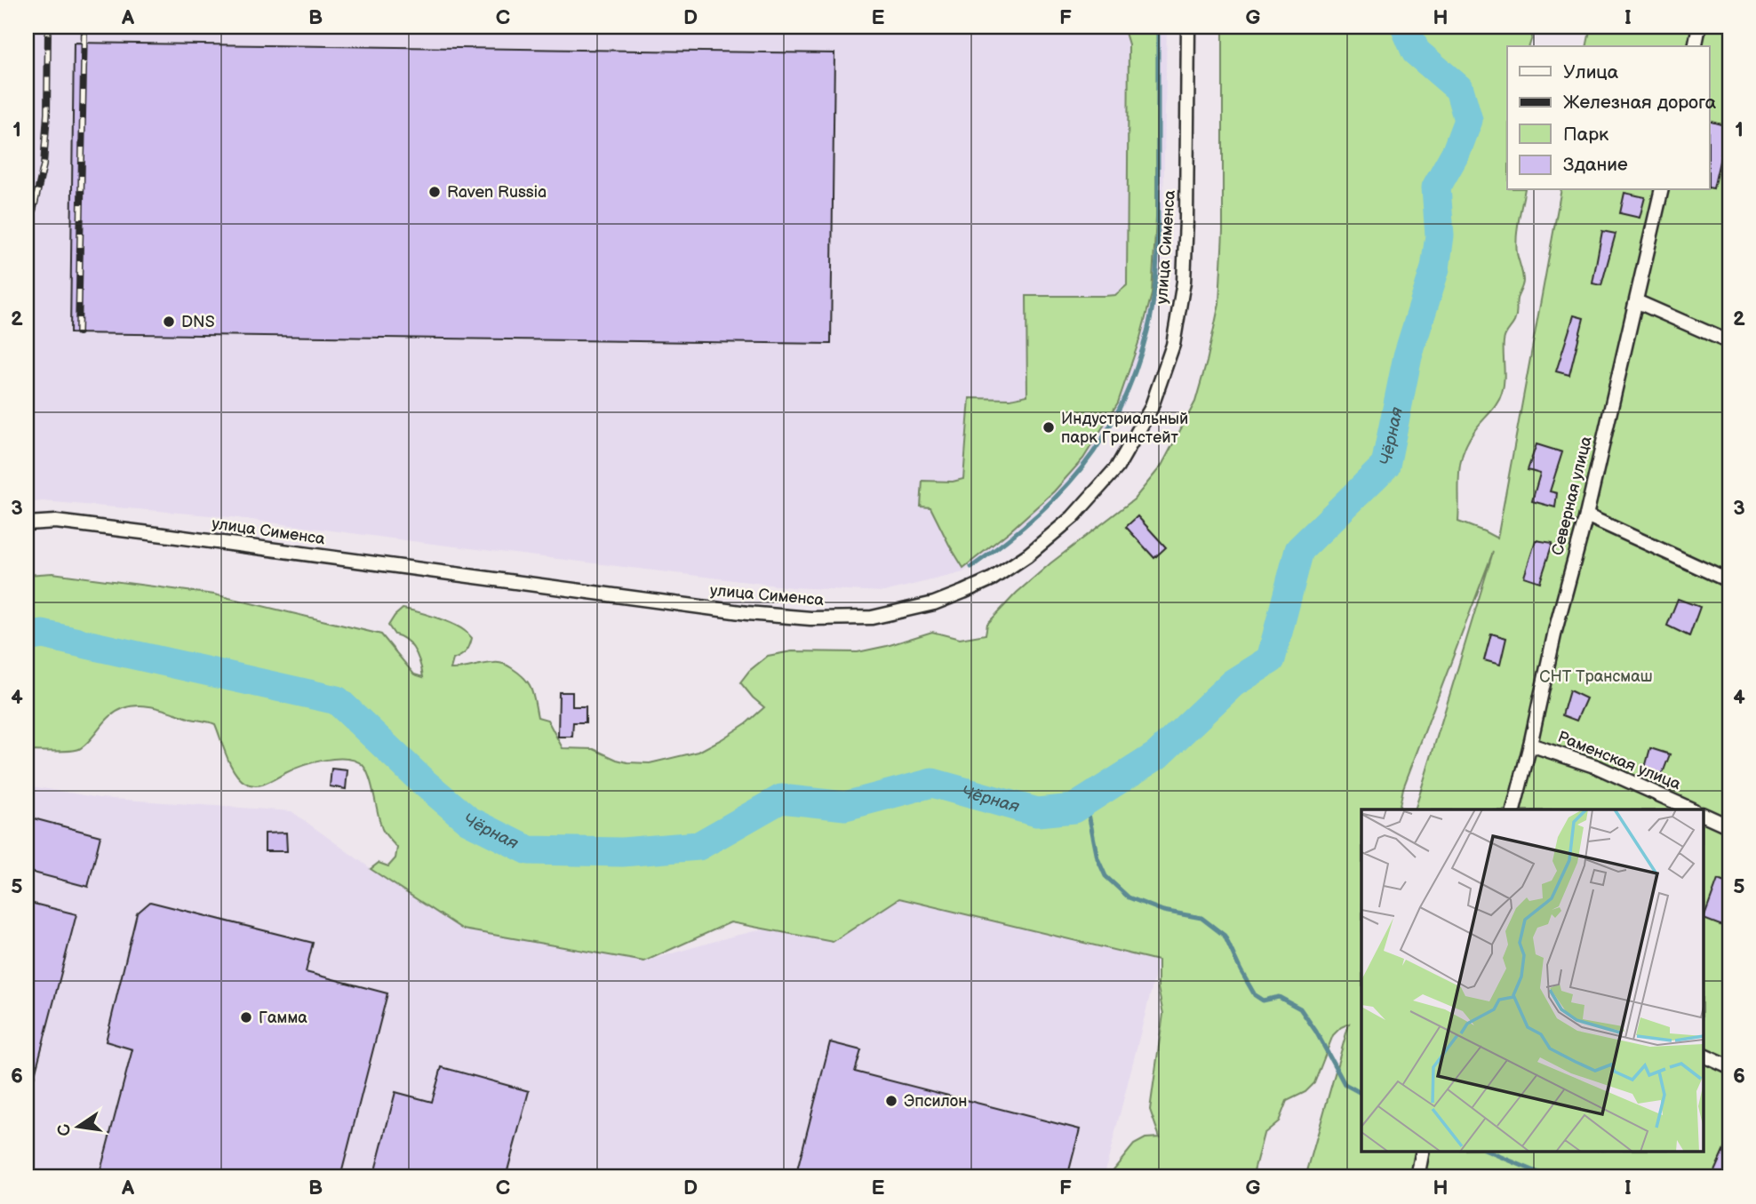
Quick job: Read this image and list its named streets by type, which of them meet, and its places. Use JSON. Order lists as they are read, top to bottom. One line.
{"streets":{"street":["улица Сименса","Северная улица","Раменская улица"]},"crossings":[["Северная улица","Раменская улица"]],"water":["Чёрная"],"parks":["СНТ Трансмаш"],"places":["Raven Russia","DNS","Индустриальный парк Гринстейт","Гамма","Эпсилон"],"legend":["Улица","Железная дорога","Парк","Здание"],"north":"left","grid":{"columns":["A","B","C","D","E","F","G","H","I"],"rows":["1","2","3","4","5","6"]}}
